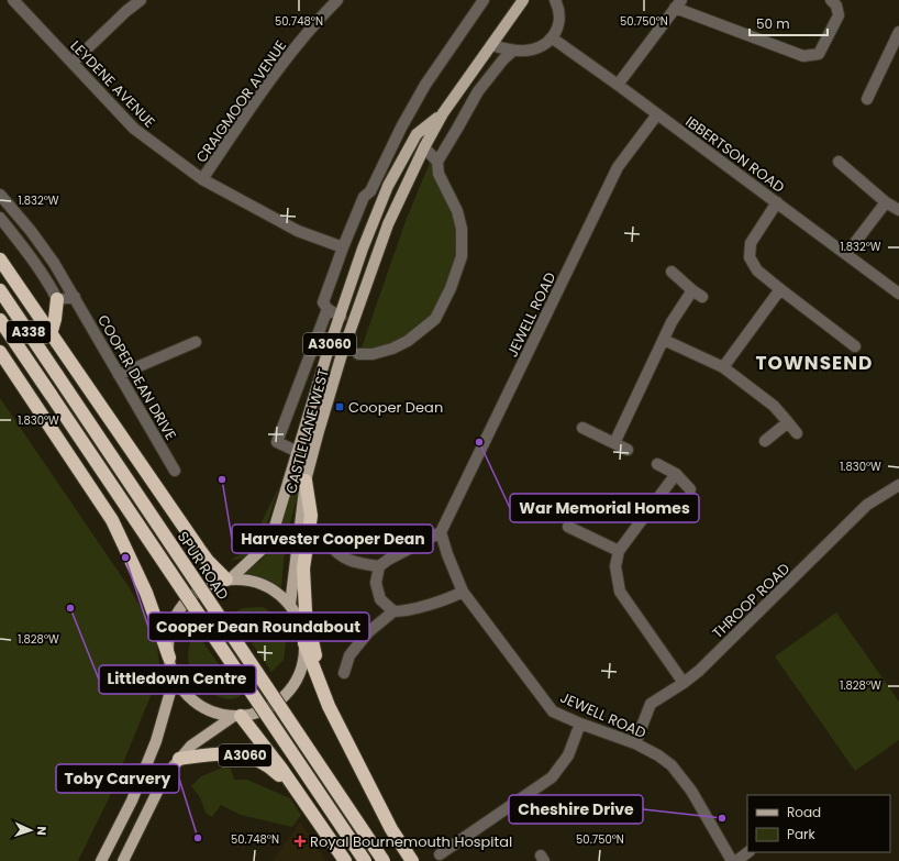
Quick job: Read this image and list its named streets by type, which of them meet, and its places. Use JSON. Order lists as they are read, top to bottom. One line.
{"streets":{"highway":["A338","A3060","SPUR ROAD"],"main road":["CASTLE LANE WEST"],"street":["LEYDENE AVENUE","CRAIGMOOR AVENUE","IBBERTSON ROAD","JEWELL ROAD","COOPER DEAN DRIVE","THROOP ROAD"]},"crossings":[["LEYDENE AVENUE","CRAIGMOOR AVENUE"],["LEYDENE AVENUE","CASTLE LANE WEST"],["IBBERTSON ROAD","JEWELL ROAD"],["JEWELL ROAD","THROOP ROAD"],["A3060","CASTLE LANE WEST"]],"districts":["TOWNSEND"],"places":{"transit":["Cooper Dean"],"other":["War Memorial Homes","Harvester Cooper Dean","Cooper Dean Roundabout","Littledown Centre","Cheshire Drive","Toby Carvery"],"health":["Royal Bournemouth Hospital"]},"legend":["Road","Park"],"scale_bar":"50 m","north":"right","coordinates":["50.748°N","50.750°N","1.832°W","1.830°W","1.828°W"]}
